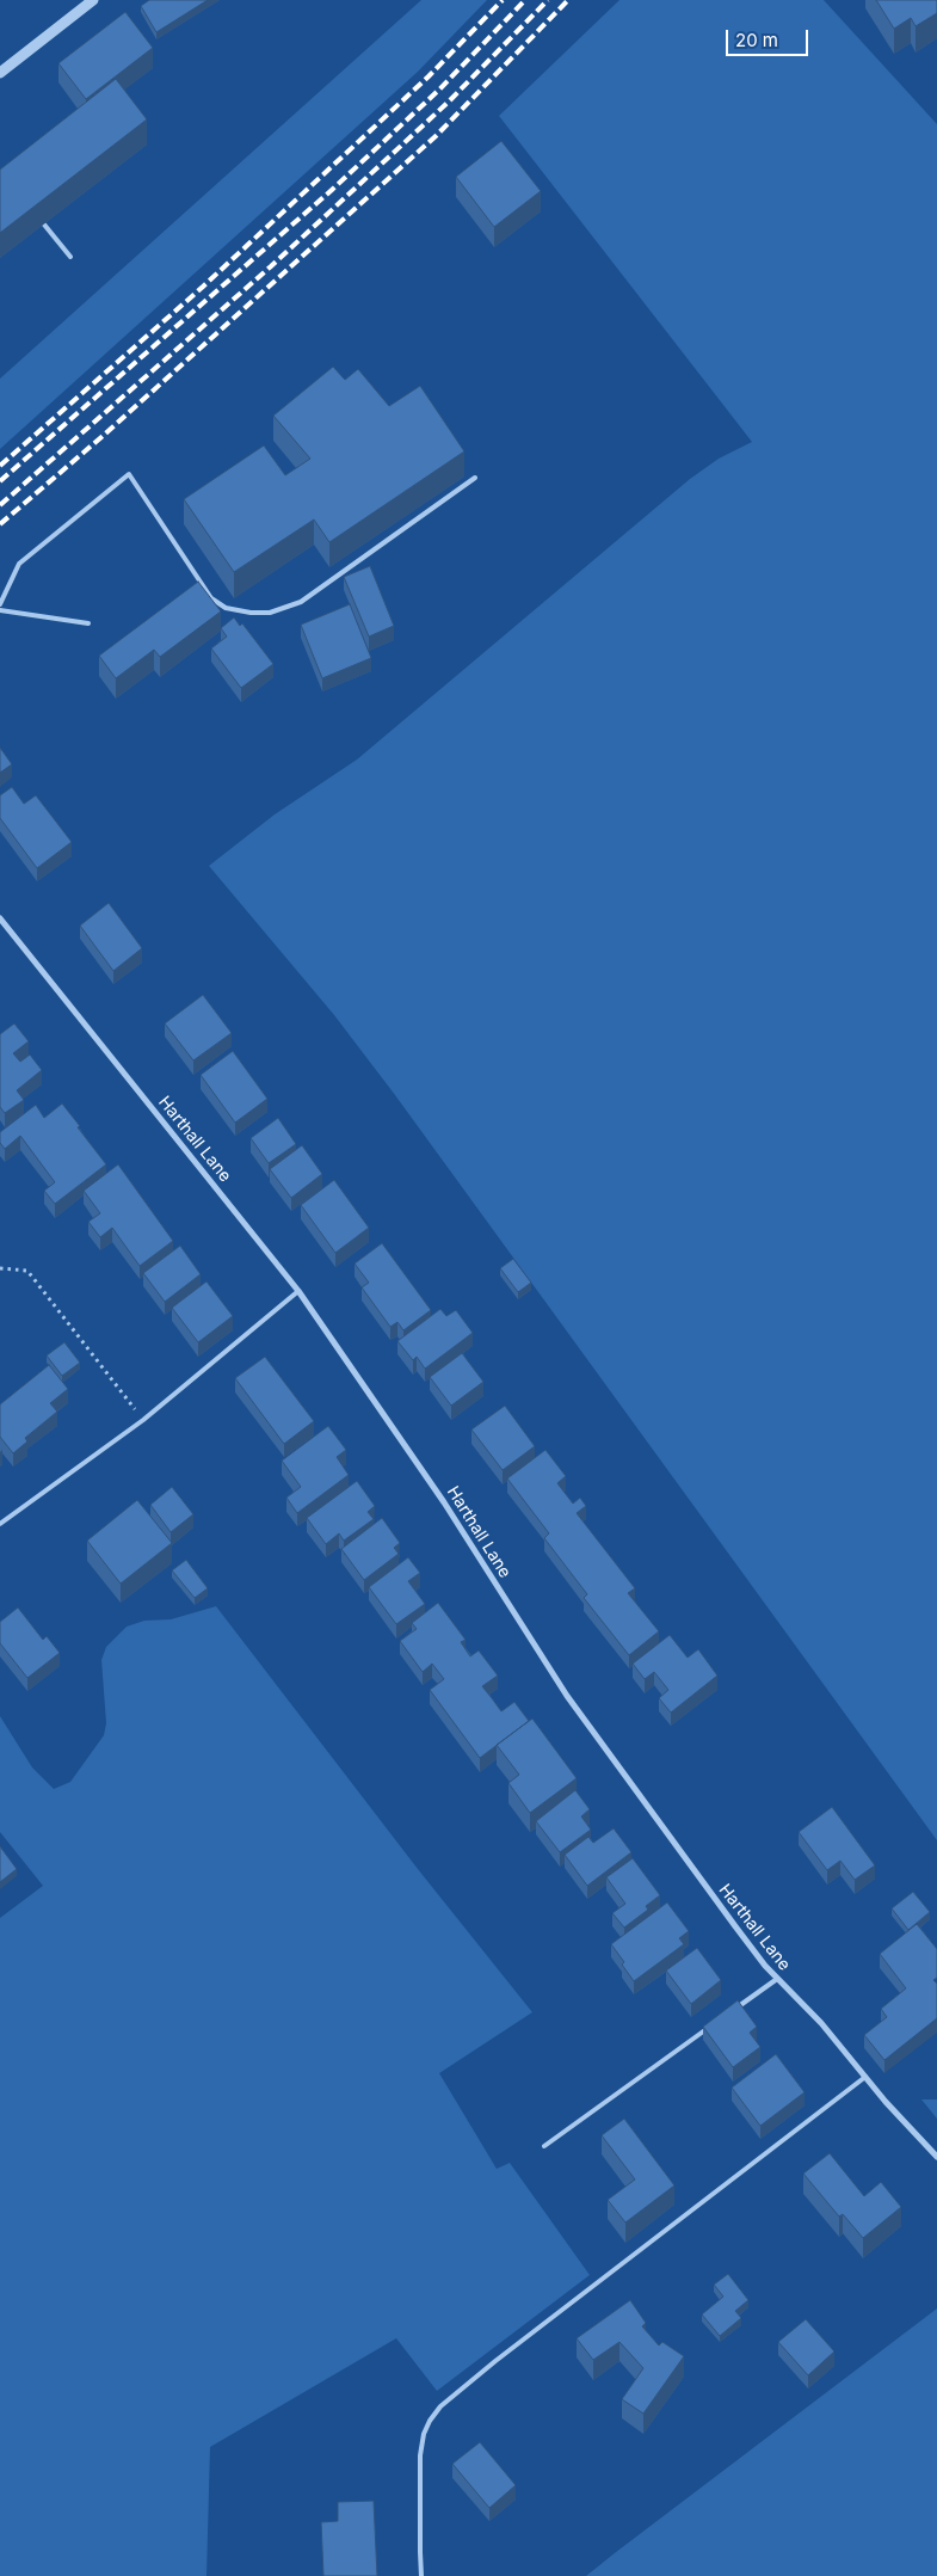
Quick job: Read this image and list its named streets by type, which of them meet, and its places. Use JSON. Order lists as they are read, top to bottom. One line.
{"streets":{"street":["Harthall Lane"]},"scale_bar":"20 m"}
